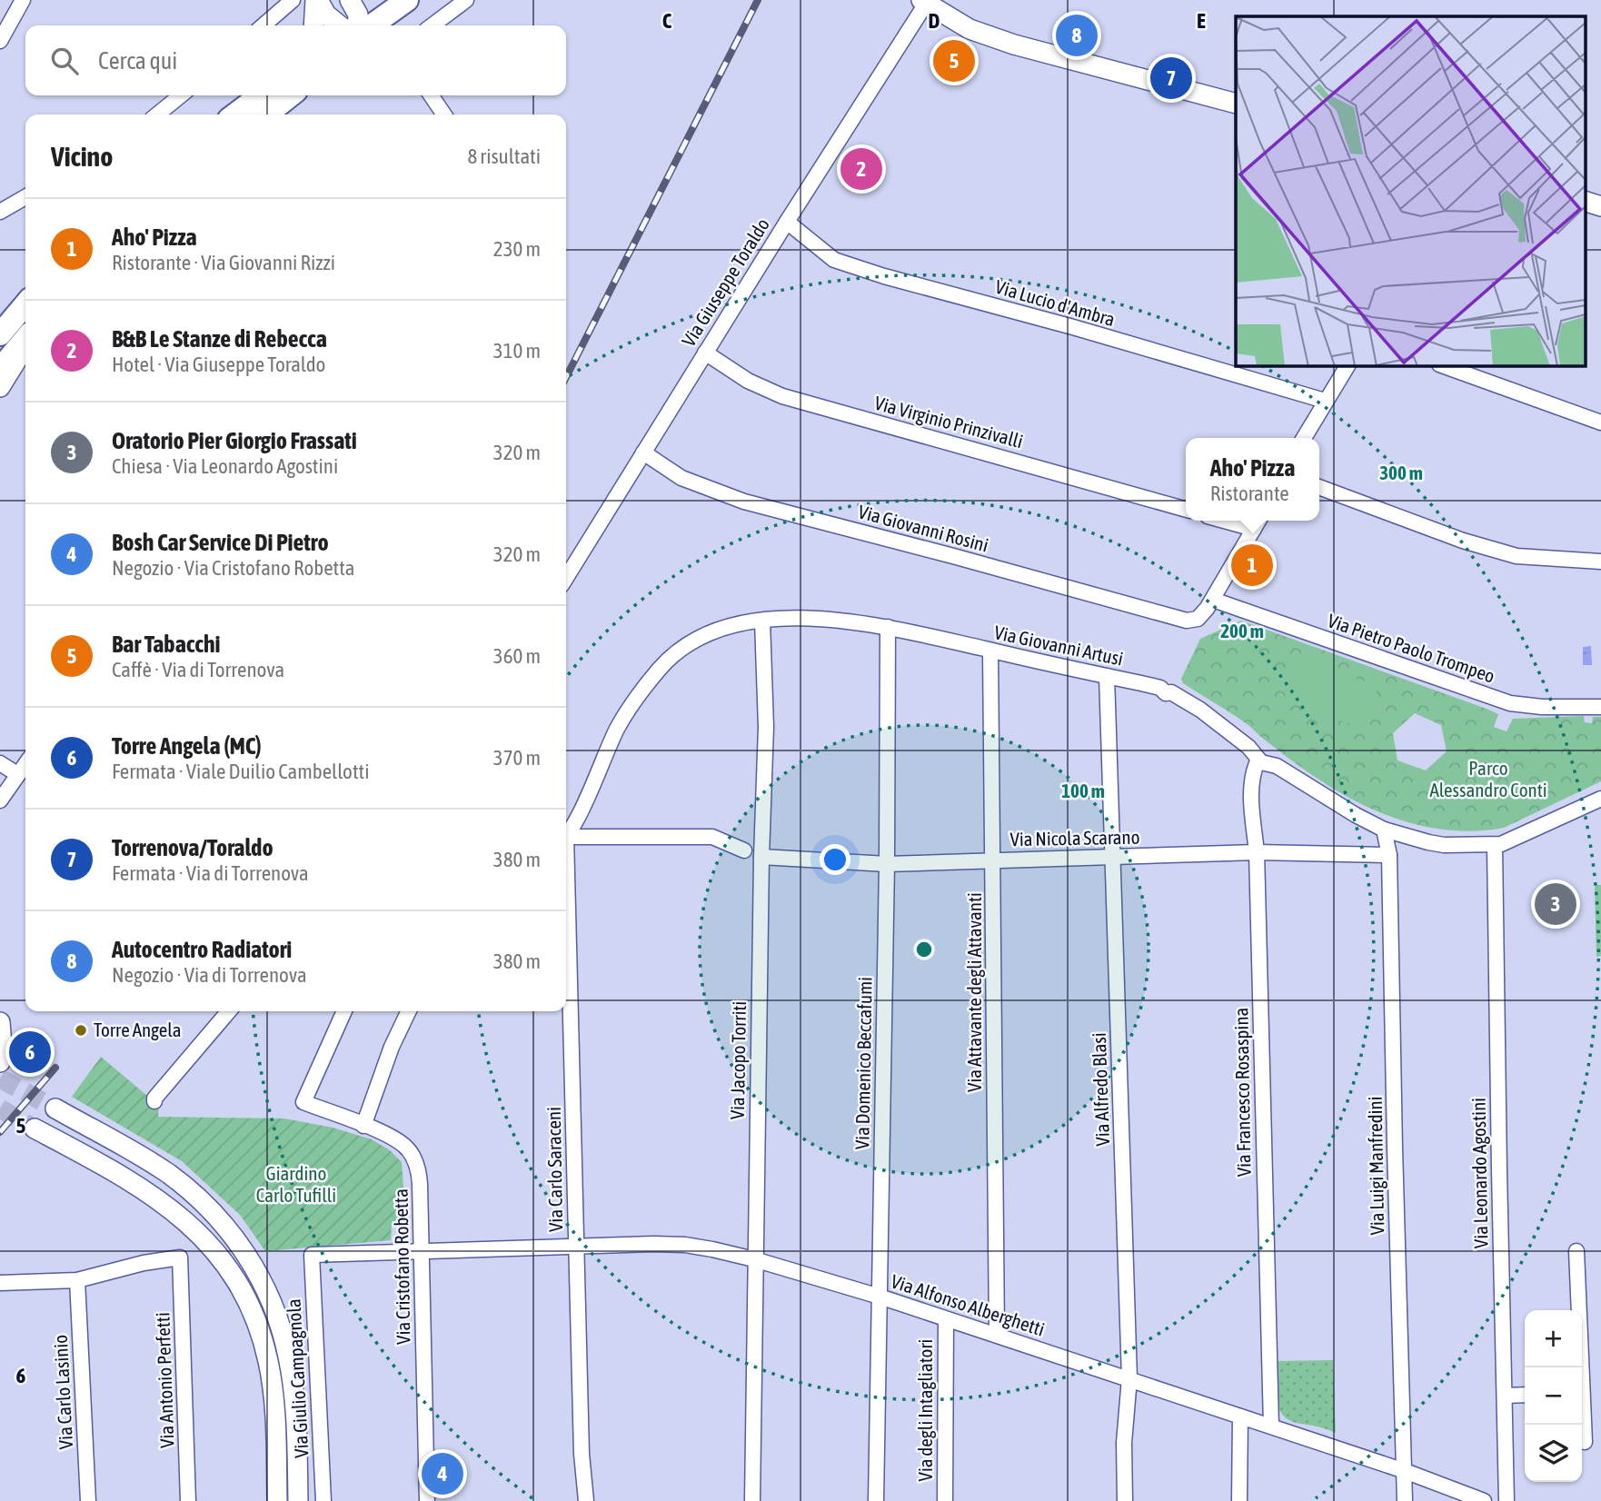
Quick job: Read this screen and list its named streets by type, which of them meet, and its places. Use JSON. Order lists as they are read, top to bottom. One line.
{"streets":{"street":["Via Giuseppe Toraldo","Via Lucio d'Ambra","Via Virginio Prinzivalli","Via Giovanni Rosini","Via Giovanni Artusi","Via Pietro Paolo Trompeo","Via Nicola Scarano","Via Attavante degli Attavanti","Via Jacopo Torriti","Via Domenico Beccafumi","Via Alfredo Blasi","Via Francesco Rosaspina","Via Luigi Manfredini","Via Carlo Saraceni","Via Leonardo Agostini","Via Cristofano Robetta","Via Alfonso Alberghetti","Via Giulio Campagnola","Via Antonio Perfetti","Via Carlo Lasinio","Via degli Intagliatori"]},"crossings":[["Via Giuseppe Toraldo","Via Lucio d'Ambra"],["Via Giuseppe Toraldo","Via Virginio Prinzivalli"],["Via Giuseppe Toraldo","Via Giovanni Rosini"],["Via Giovanni Rosini","Via Pietro Paolo Trompeo"],["Via Giovanni Artusi","Via Attavante degli Attavanti"],["Via Giovanni Artusi","Via Jacopo Torriti"],["Via Giovanni Artusi","Via Domenico Beccafumi"],["Via Giovanni Artusi","Via Alfredo Blasi"],["Via Giovanni Artusi","Via Francesco Rosaspina"],["Via Giovanni Artusi","Via Luigi Manfredini"],["Via Giovanni Artusi","Via Leonardo Agostini"],["Via Nicola Scarano","Via Attavante degli Attavanti"],["Via Nicola Scarano","Via Jacopo Torriti"],["Via Nicola Scarano","Via Domenico Beccafumi"],["Via Nicola Scarano","Via Alfredo Blasi"],["Via Nicola Scarano","Via Francesco Rosaspina"],["Via Nicola Scarano","Via Luigi Manfredini"],["Via Attavante degli Attavanti","Via Alfonso Alberghetti"],["Via Jacopo Torriti","Via Alfonso Alberghetti"],["Via Domenico Beccafumi","Via Alfonso Alberghetti"],["Via Alfredo Blasi","Via Alfonso Alberghetti"],["Via Francesco Rosaspina","Via Alfonso Alberghetti"],["Via Luigi Manfredini","Via Alfonso Alberghetti"],["Via Carlo Saraceni","Via Alfonso Alberghetti"],["Via Cristofano Robetta","Via Alfonso Alberghetti"],["Via Alfonso Alberghetti","Via Giulio Campagnola"],["Via Alfonso Alberghetti","Via degli Intagliatori"],["Via Antonio Perfetti","Via Carlo Lasinio"]],"parks":["Parco Alessandro Conti","Giardino Carlo Tufilli"],"places":["Torre Angela"],"page":{"pins":["8","5","7","2","1","3","6","4"],"search":"Cerca qui","heading":["Vicino","8 risultati"],"list":[{"mark":"1","name":"Aho' Pizza","note":"Ristorante · Via Giovanni Rizzi","value":"230 m"},{"mark":"2","name":"B&B Le Stanze di Rebecca","note":"Hotel · Via Giuseppe Toraldo","value":"310 m"},{"mark":"3","name":"Oratorio Pier Giorgio Frassati","note":"Chiesa · Via Leonardo Agostini","value":"320 m"},{"mark":"4","name":"Bosh Car Service Di Pietro","note":"Negozio · Via Cristofano Robetta","value":"320 m"},{"mark":"5","name":"Bar Tabacchi","note":"Caffè · Via di Torrenova","value":"360 m"},{"mark":"6","name":"Torre Angela (MC)","note":"Fermata · Viale Duilio Cambellotti","value":"370 m"},{"mark":"7","name":"Torrenova/Toraldo","note":"Fermata · Via di Torrenova","value":"380 m"},{"mark":"8","name":"Autocentro Radiatori","note":"Negozio · Via di Torrenova","value":"380 m"}],"popup":["Aho' Pizza","Ristorante"],"map_buttons":["+","−"]},"grid":{"columns":["C","D","E"],"rows":["5","6"]},"rings":["300 m","200 m","100 m"]}
